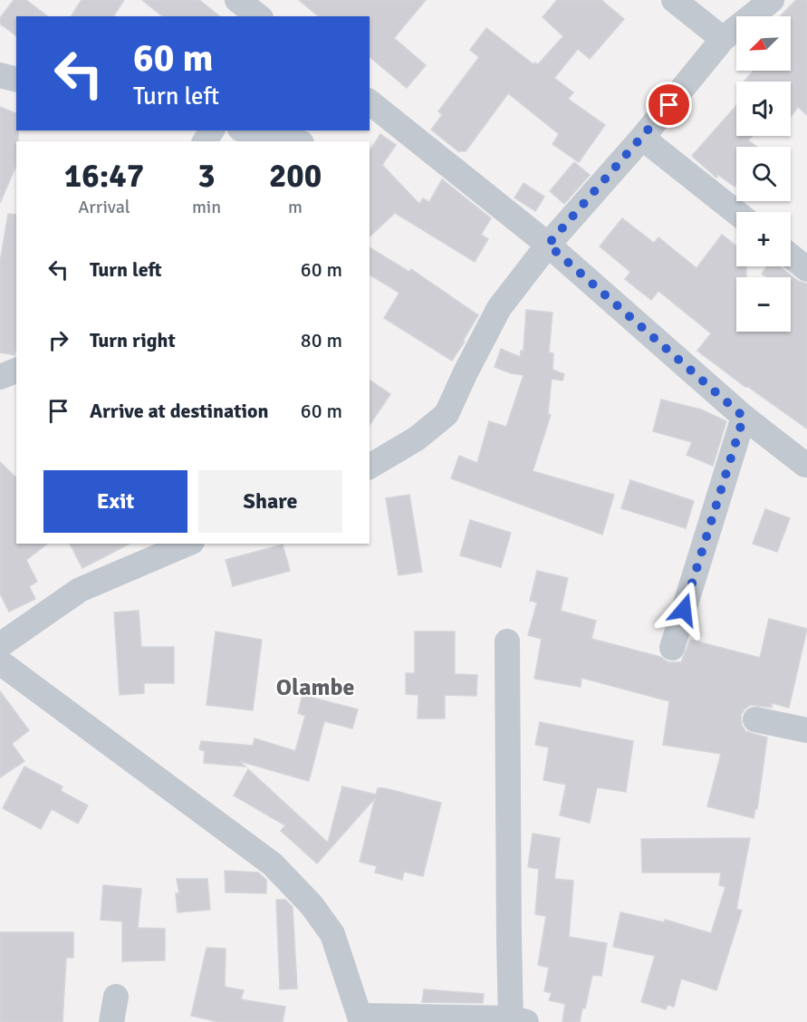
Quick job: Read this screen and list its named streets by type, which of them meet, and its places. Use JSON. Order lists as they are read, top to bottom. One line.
{"districts":["Olambe"],"north":"bottom left","page":{"map_buttons":["+","−"],"turn":["60 m","Turn left"],"eta":["16:47","Arrival","3","min","200","m"],"list":[{"name":"Turn left","value":"60 m"},{"name":"Turn right","value":"80 m"},{"name":"Arrive at destination","value":"60 m"}],"buttons":["Exit","Share"]}}
